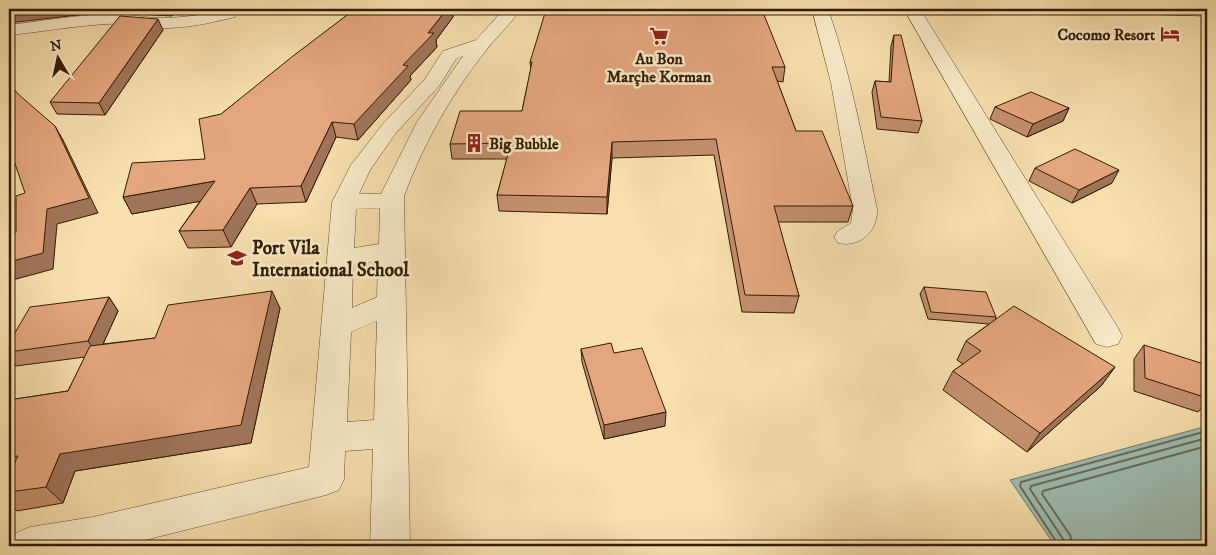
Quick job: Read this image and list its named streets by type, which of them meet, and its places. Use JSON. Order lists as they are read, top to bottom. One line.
{"places":{"hotel":["Cocomo Resort"],"supermarket":["Au Bon Marçhe Korman"],"building":["Big Bubble"],"school or university":["Port Vila International School"]},"north":"top"}
